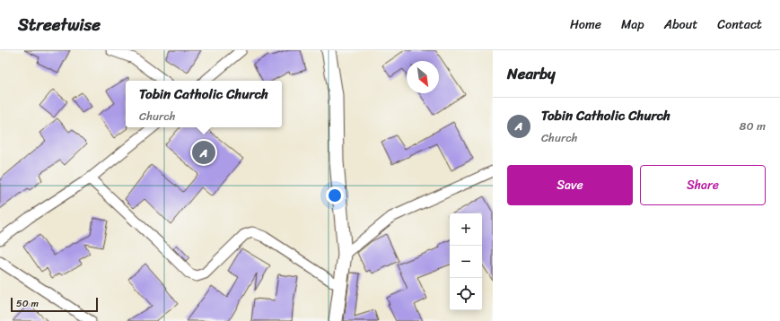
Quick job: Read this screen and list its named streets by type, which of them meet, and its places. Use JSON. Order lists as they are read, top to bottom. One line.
{"scale_bar":"50 m","north":"bottom right","page":{"header":"Streetwise","nav":["Home","Map","About","Contact"],"heading":"Nearby","popup":["Tobin Catholic Church","Church"],"list":[{"mark":"A","name":"Tobin Catholic Church","note":"Church","value":"80 m"}],"pins":"A","buttons":["Save","Share"],"map_buttons":["+","−"],"scale":"50 m"}}
